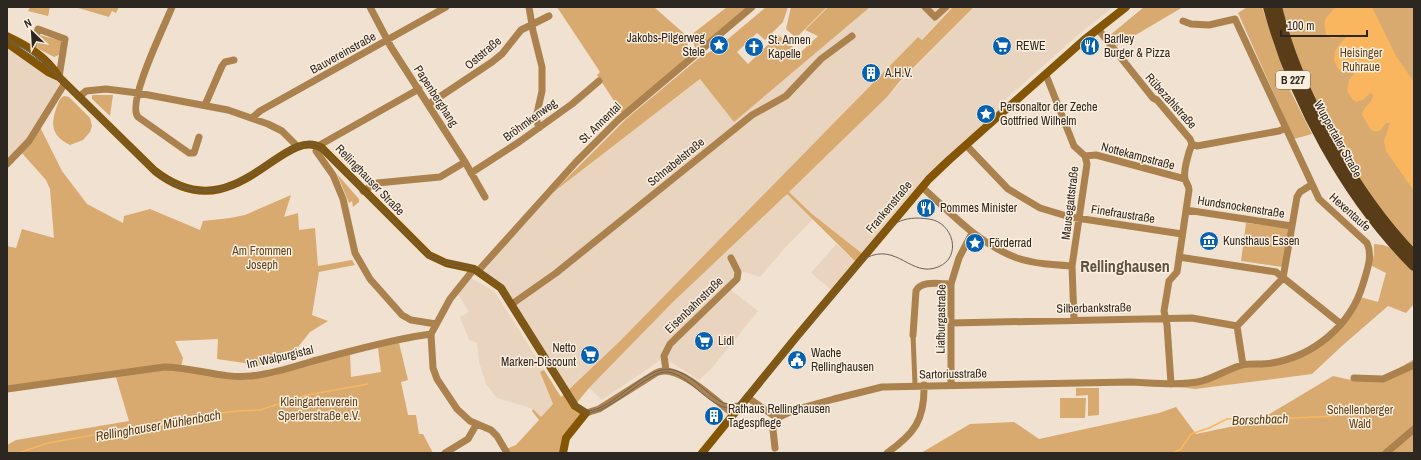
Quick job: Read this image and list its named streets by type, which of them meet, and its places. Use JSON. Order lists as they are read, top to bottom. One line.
{"streets":{"main road":["B 227","Wuppertaler Straße","Rellinghauser Straße","Frankenstraße"],"street":["Bauvereinstraße","Oststraße","Papenberghang","Rübezahlstraße","Bröhmkenweg","St. Annental","Nottekampstraße","Schnabelstraße","Mausegattstraße","Hundsnockenstraße","Hexentaufe","Finefraustraße","Eisenbahnstraße","Silberbankstraße","Liafburgastraße","Im Walpurgistal","Sartoriusstraße"]},"crossings":[["Bauvereinstraße","Papenberghang"],["Oststraße","Papenberghang"],["Papenberghang","Bröhmkenweg"],["Rübezahlstraße","Nottekampstraße"],["Rübezahlstraße","Frankenstraße"],["Rübezahlstraße","Hundsnockenstraße"],["Rübezahlstraße","Hexentaufe"],["Rübezahlstraße","Finefraustraße"],["Rübezahlstraße","Silberbankstraße"],["Rübezahlstraße","Sartoriusstraße"],["St. Annental","Rellinghauser Straße"],["Nottekampstraße","Mausegattstraße"],["Schnabelstraße","Rellinghauser Straße"],["Mausegattstraße","Frankenstraße"],["Mausegattstraße","Finefraustraße"],["Mausegattstraße","Silberbankstraße"],["Frankenstraße","Finefraustraße"],["Hexentaufe","Sartoriusstraße"],["Silberbankstraße","Liafburgastraße"],["Liafburgastraße","Sartoriusstraße"]],"districts":["Rellinghausen"],"water":["Borschbach","Rellinghauser Mühlenbach"],"parks":["Heisinger Ruhraue","Am Frommen Joseph","Kleingartenverein Sperberstraße e.V.","Schellenberger Wald"],"places":{"place":["Jakobs-Pilgerweg Stele","Personaltor der Zeche Gottfried Wilhelm","Förderrad"],"supermarket":["REWE","Lidl","Netto Marken-Discount"],"restaurant":["Barlley Burger & Pizza","Pommes Minister"],"church":["St. Annen Kapelle"],"building":["A.H.V.","Rathaus Rellinghausen Tagespflege"],"museum":["Kunsthaus Essen"],"public building":["Wache Rellinghausen"]},"scale_bar":"100 m","north":"top left"}
